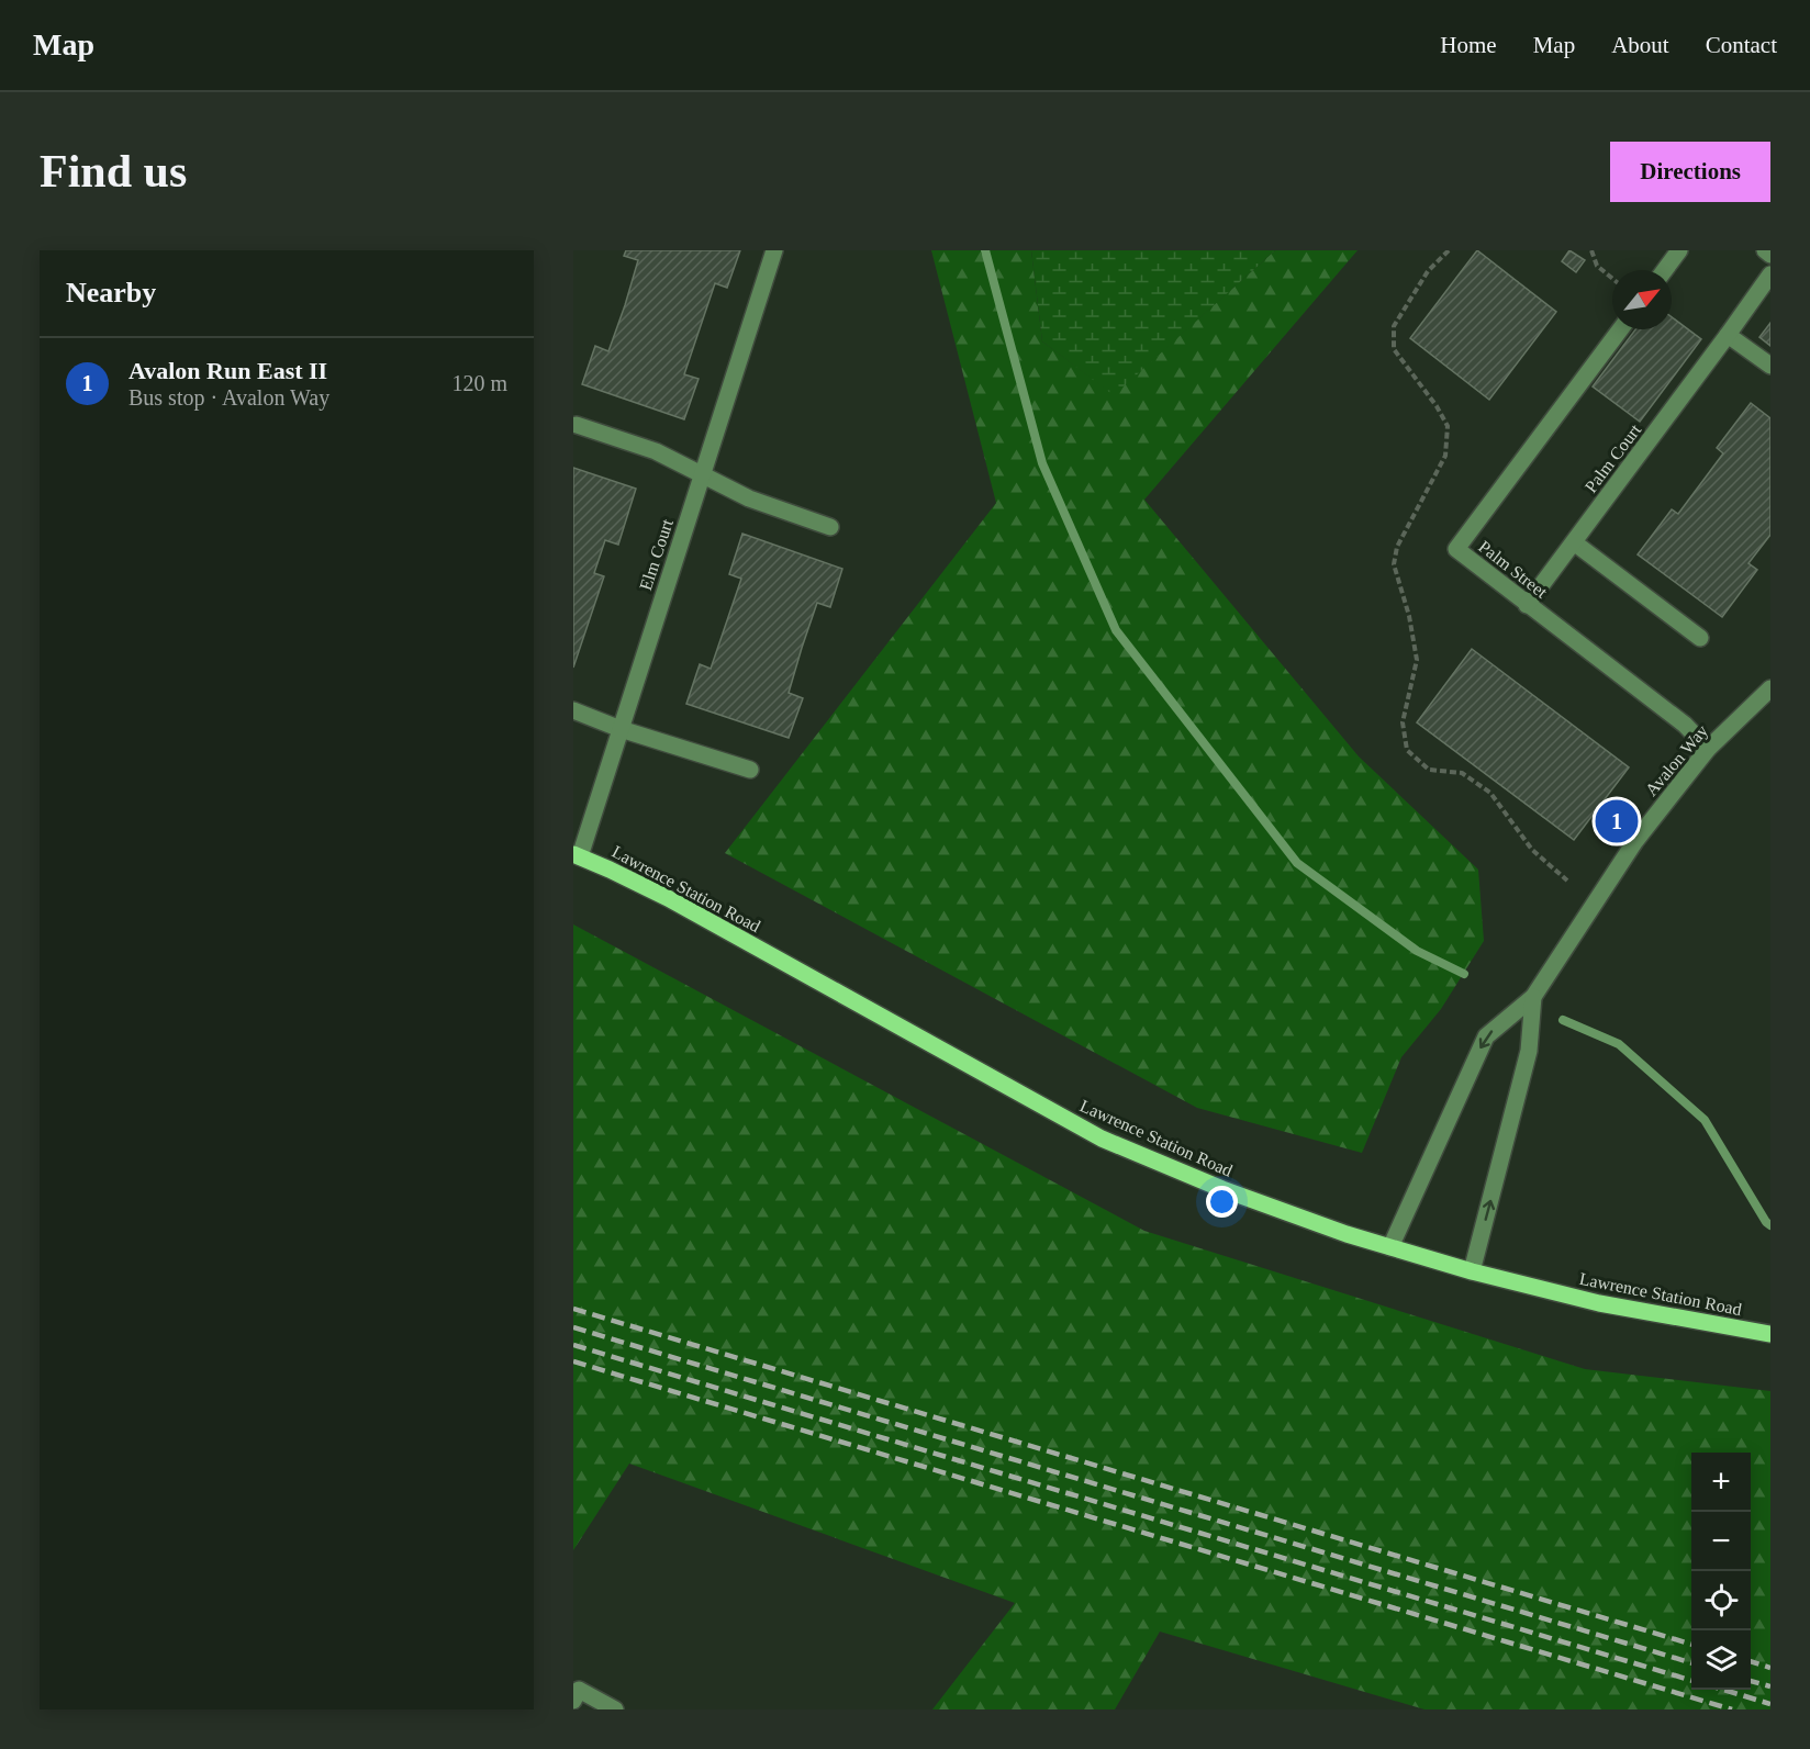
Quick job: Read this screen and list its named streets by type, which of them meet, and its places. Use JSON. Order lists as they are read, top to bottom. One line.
{"streets":{"main road":["Lawrence Station Road"],"street":["Palm Court","Elm Court","Palm Street","Avalon Way"]},"crossings":[["Palm Court","Palm Street"],["Elm Court","Lawrence Station Road"],["Palm Street","Avalon Way"],["Avalon Way","Lawrence Station Road"]],"north":"top right","page":{"header":"Map","nav":["Home","Map","About","Contact"],"buttons":"Directions","title":"Find us","heading":"Nearby","list":[{"mark":"1","name":"Avalon Run East II","note":"Bus stop · Avalon Way","value":"120 m"}],"pins":"1","map_buttons":["+","−"]}}
